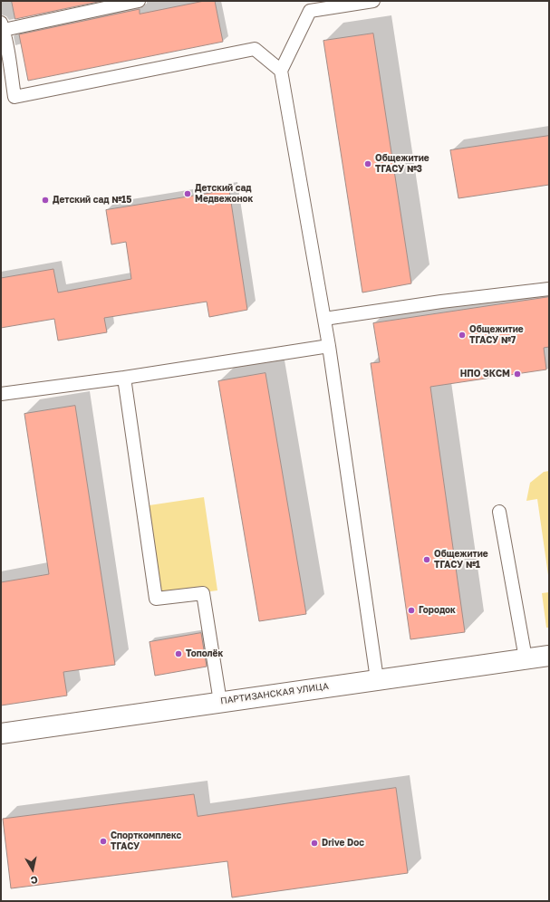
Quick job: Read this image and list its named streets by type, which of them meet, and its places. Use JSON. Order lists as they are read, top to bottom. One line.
{"streets":{"street":["ПАРТИЗАНСКАЯ УЛИЦА"]},"places":["Общежитие ТГАСУ №3","Детский сад Медвежонок","Детский сад №15","Общежитие ТГАСУ №7","НПО ЗКСМ","Общежитие ТГАСУ №1","Городок","Тополёк","Спорткомплекс ТГАСУ","Drive Doc"],"north":"bottom"}
